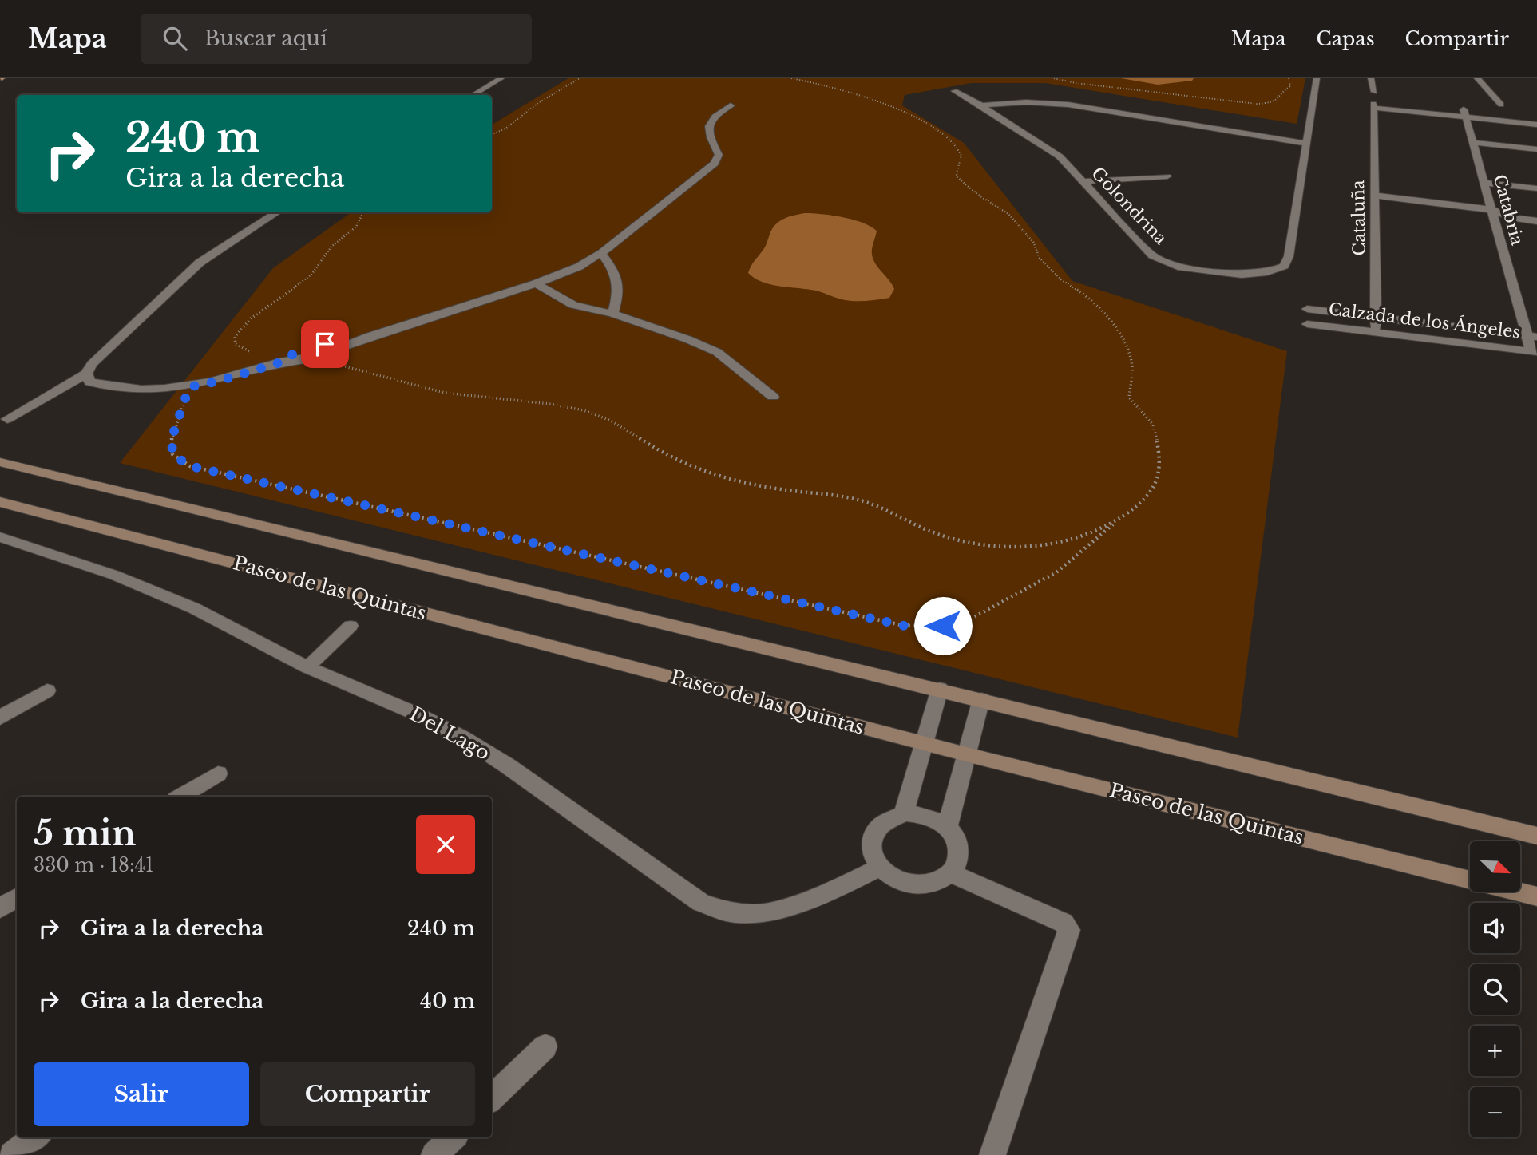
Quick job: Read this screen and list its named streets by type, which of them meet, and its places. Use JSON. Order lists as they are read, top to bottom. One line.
{"streets":{"main road":["Paseo de las Quintas"],"street":["Golondrina","Catabria","Cataluña","Calzada de los Ángeles","Del Lago"]},"crossings":[["Catabria","Cataluña"],["Catabria","Calzada de los Ángeles"],["Cataluña","Calzada de los Ángeles"]],"north":"bottom right","page":{"header":"Mapa","search":"Buscar aquí","nav":["Mapa","Capas","Compartir"],"turn":["240 m","Gira a la derecha"],"heading":["5 min","330 m · 18:41"],"map_buttons":["+","−"],"list":[{"name":"Gira a la derecha","value":"240 m"},{"name":"Gira a la derecha","value":"40 m"}],"buttons":["Salir","Compartir"]}}
